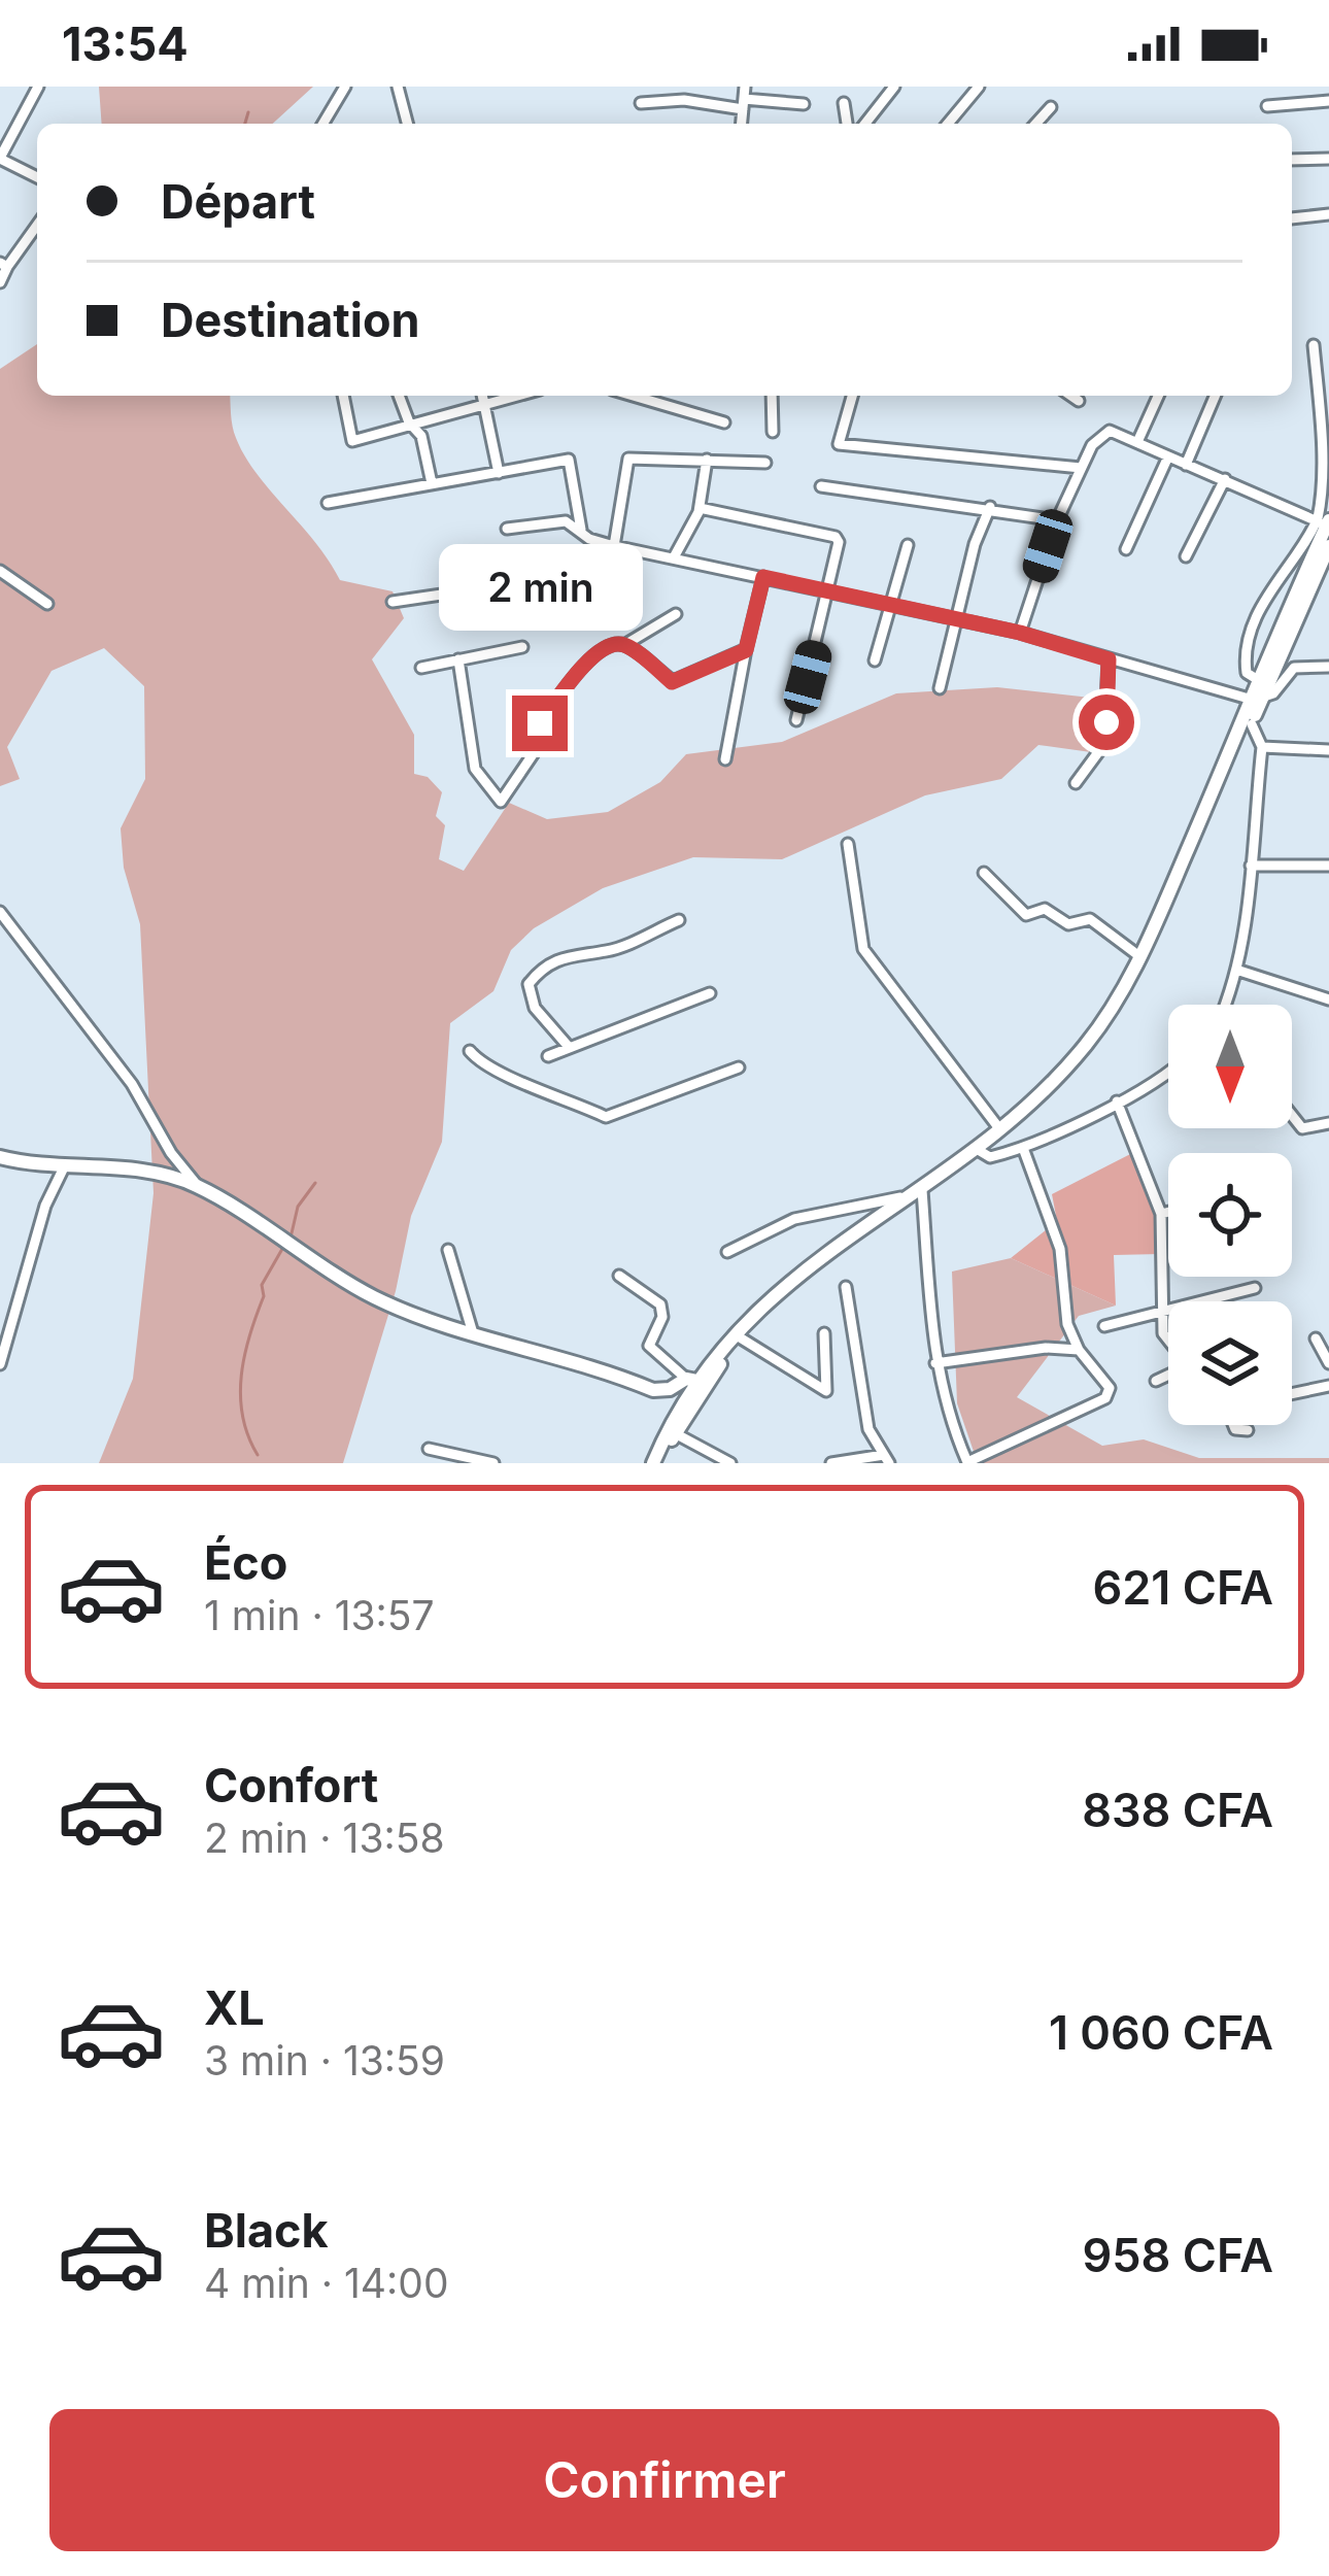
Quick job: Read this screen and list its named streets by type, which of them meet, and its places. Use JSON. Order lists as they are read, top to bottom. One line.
{"north":"bottom","page":{"status":"13:54","banner":["Départ","Destination"],"bubble":"2 min","list":[{"name":"Éco","note":"1 min · 13:57","value":"621 CFA"},{"name":"Confort","note":"2 min · 13:58","value":"838 CFA"},{"name":"XL","note":"3 min · 13:59","value":"1 060 CFA"},{"name":"Black","note":"4 min · 14:00","value":"958 CFA"}],"buttons":"Confirmer"}}
